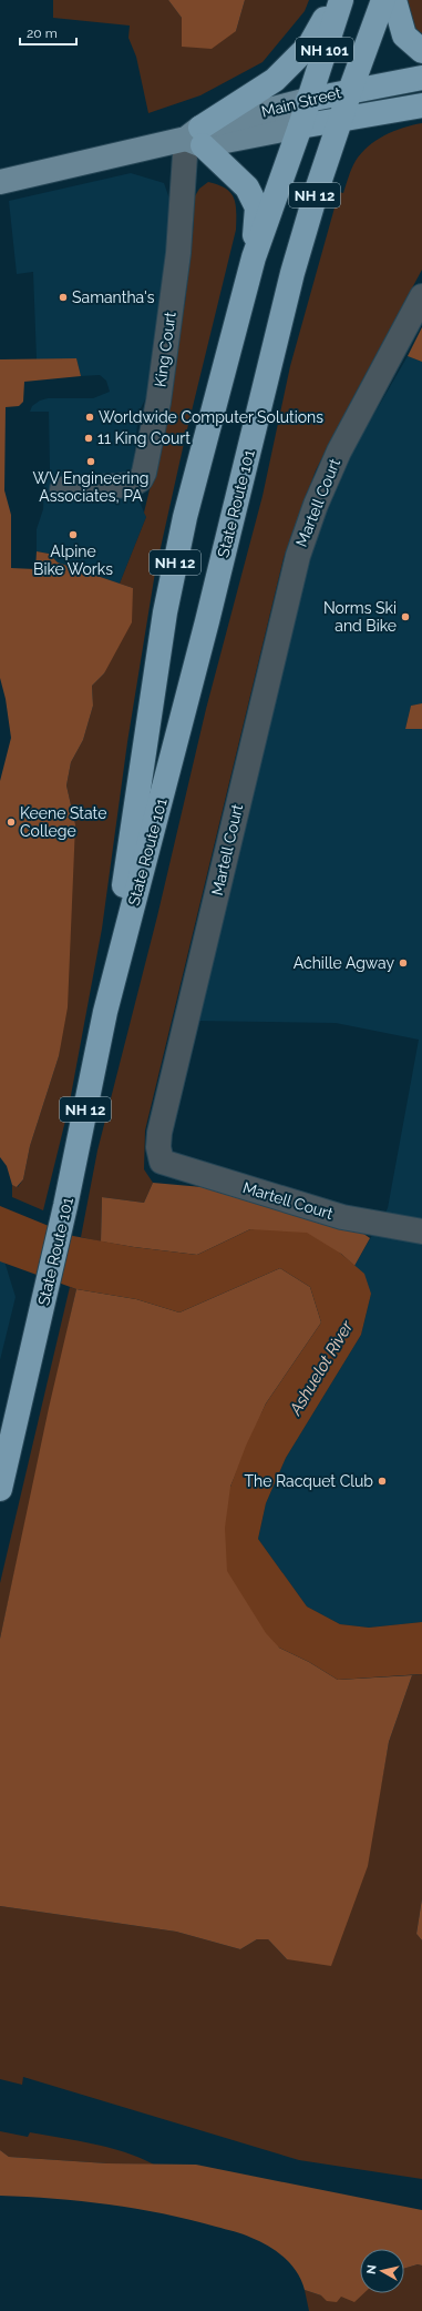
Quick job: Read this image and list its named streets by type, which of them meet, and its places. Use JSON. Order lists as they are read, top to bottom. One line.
{"streets":{"highway":["NH 101","Main Street","NH 12","State Route 101"],"street":["King Court","Martell Court"]},"crossings":[["Main Street","King Court"],["Main Street","State Route 101"]],"water":["Ashuelot River"],"places":["Samantha's","Worldwide Computer Solutions","11 King Court","WV Engineering Associates, PA","Alpine Bike Works","Norms Ski and Bike","Keene State College","Achille Agway","The Racquet Club"],"scale_bar":"20 m","north":"left"}
